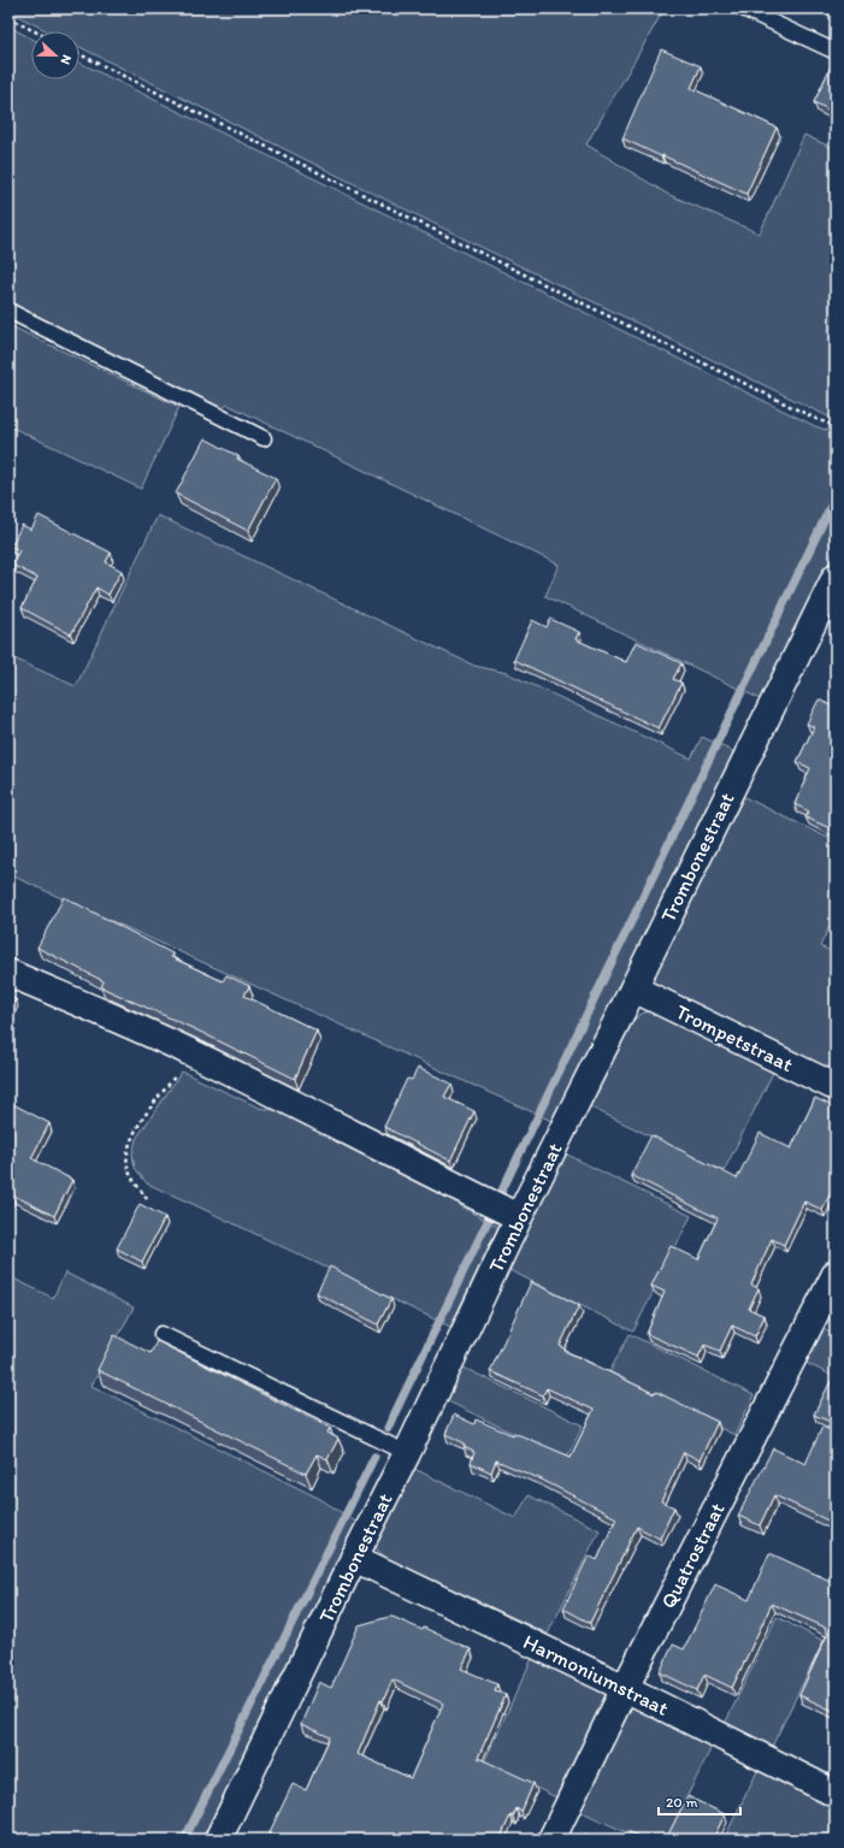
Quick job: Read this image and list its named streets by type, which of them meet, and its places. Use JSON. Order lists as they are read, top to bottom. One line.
{"streets":{"street":["Trombonestraat","Trompetstraat","Quatrostraat","Harmoniumstraat"]},"crossings":[["Trombonestraat","Trompetstraat"],["Trombonestraat","Harmoniumstraat"],["Quatrostraat","Harmoniumstraat"]],"scale_bar":"20 m","north":"right"}
